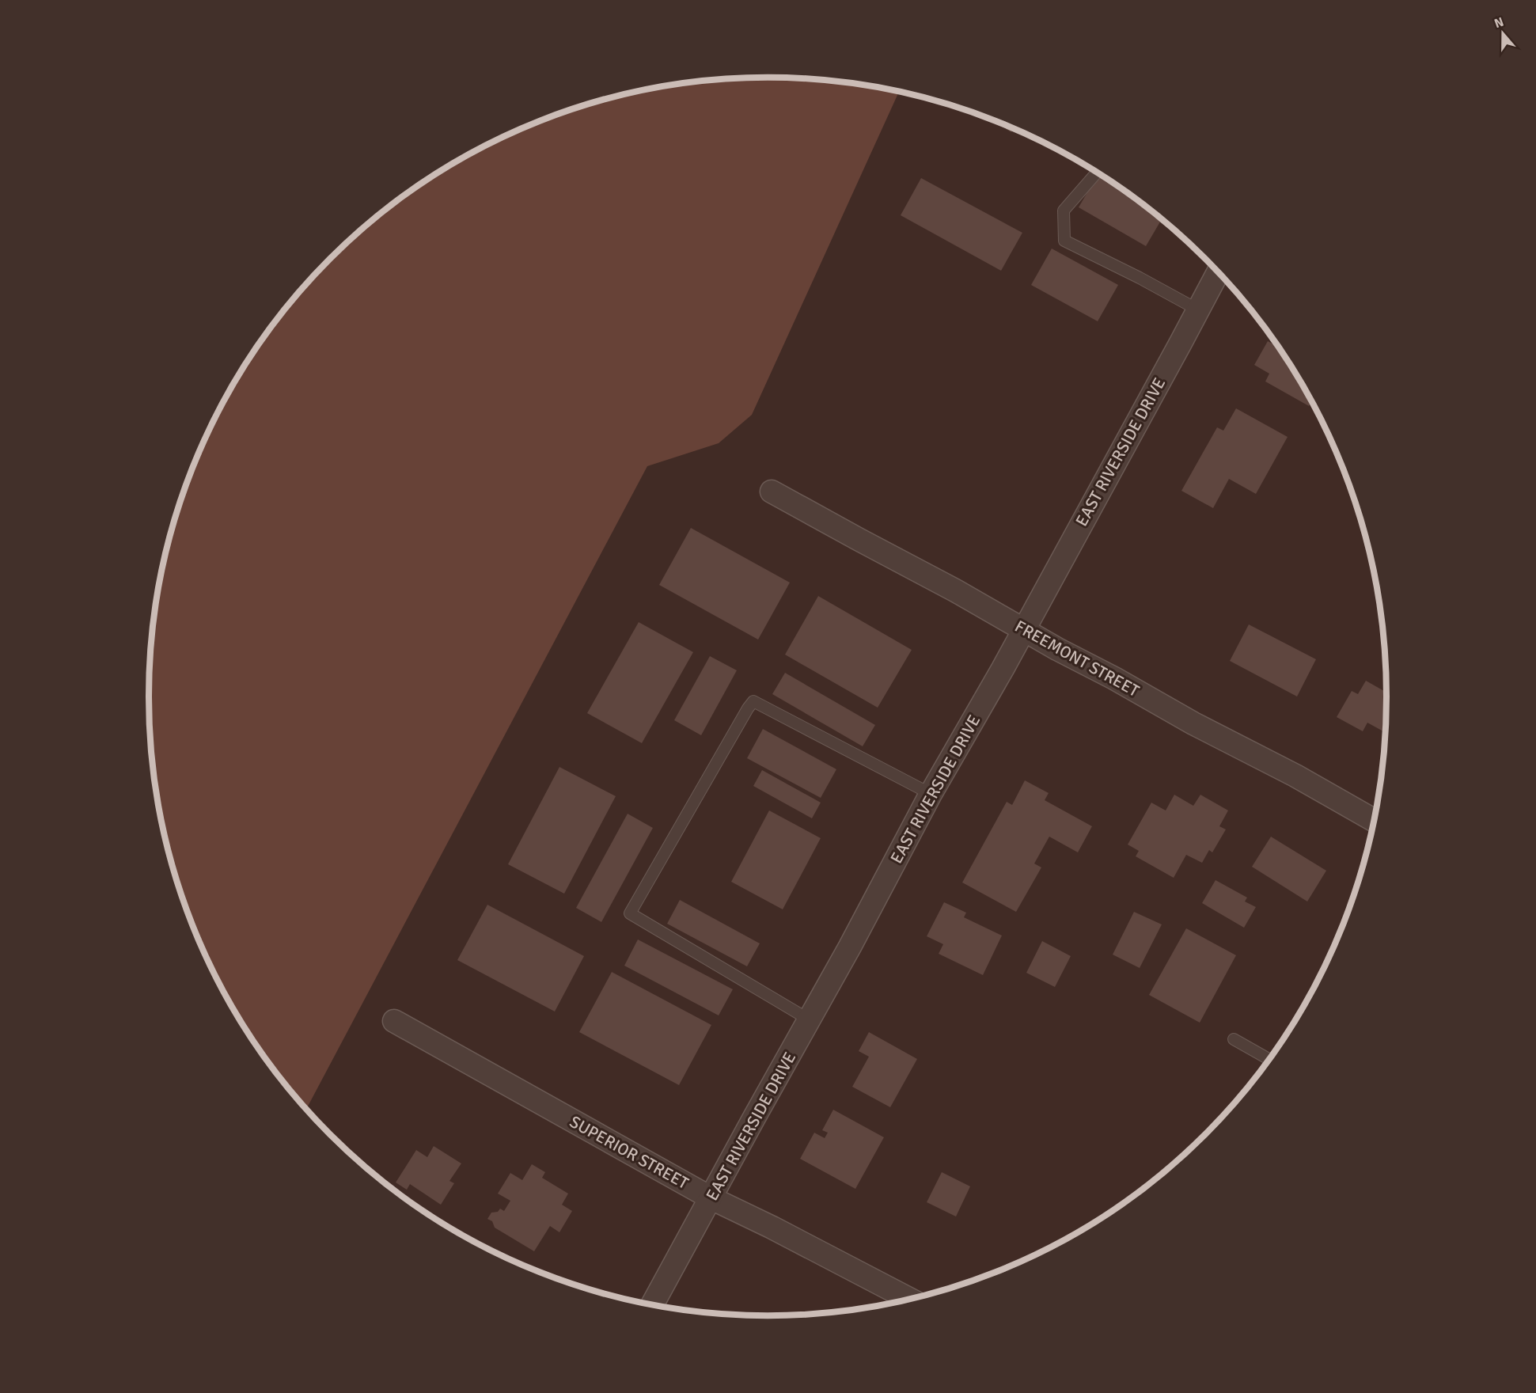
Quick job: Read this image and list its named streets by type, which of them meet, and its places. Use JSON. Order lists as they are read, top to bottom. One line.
{"streets":{"street":["EAST RIVERSIDE DRIVE","FREEMONT STREET","SUPERIOR STREET"]},"crossings":[["EAST RIVERSIDE DRIVE","FREEMONT STREET"],["EAST RIVERSIDE DRIVE","SUPERIOR STREET"]],"north":"top"}
